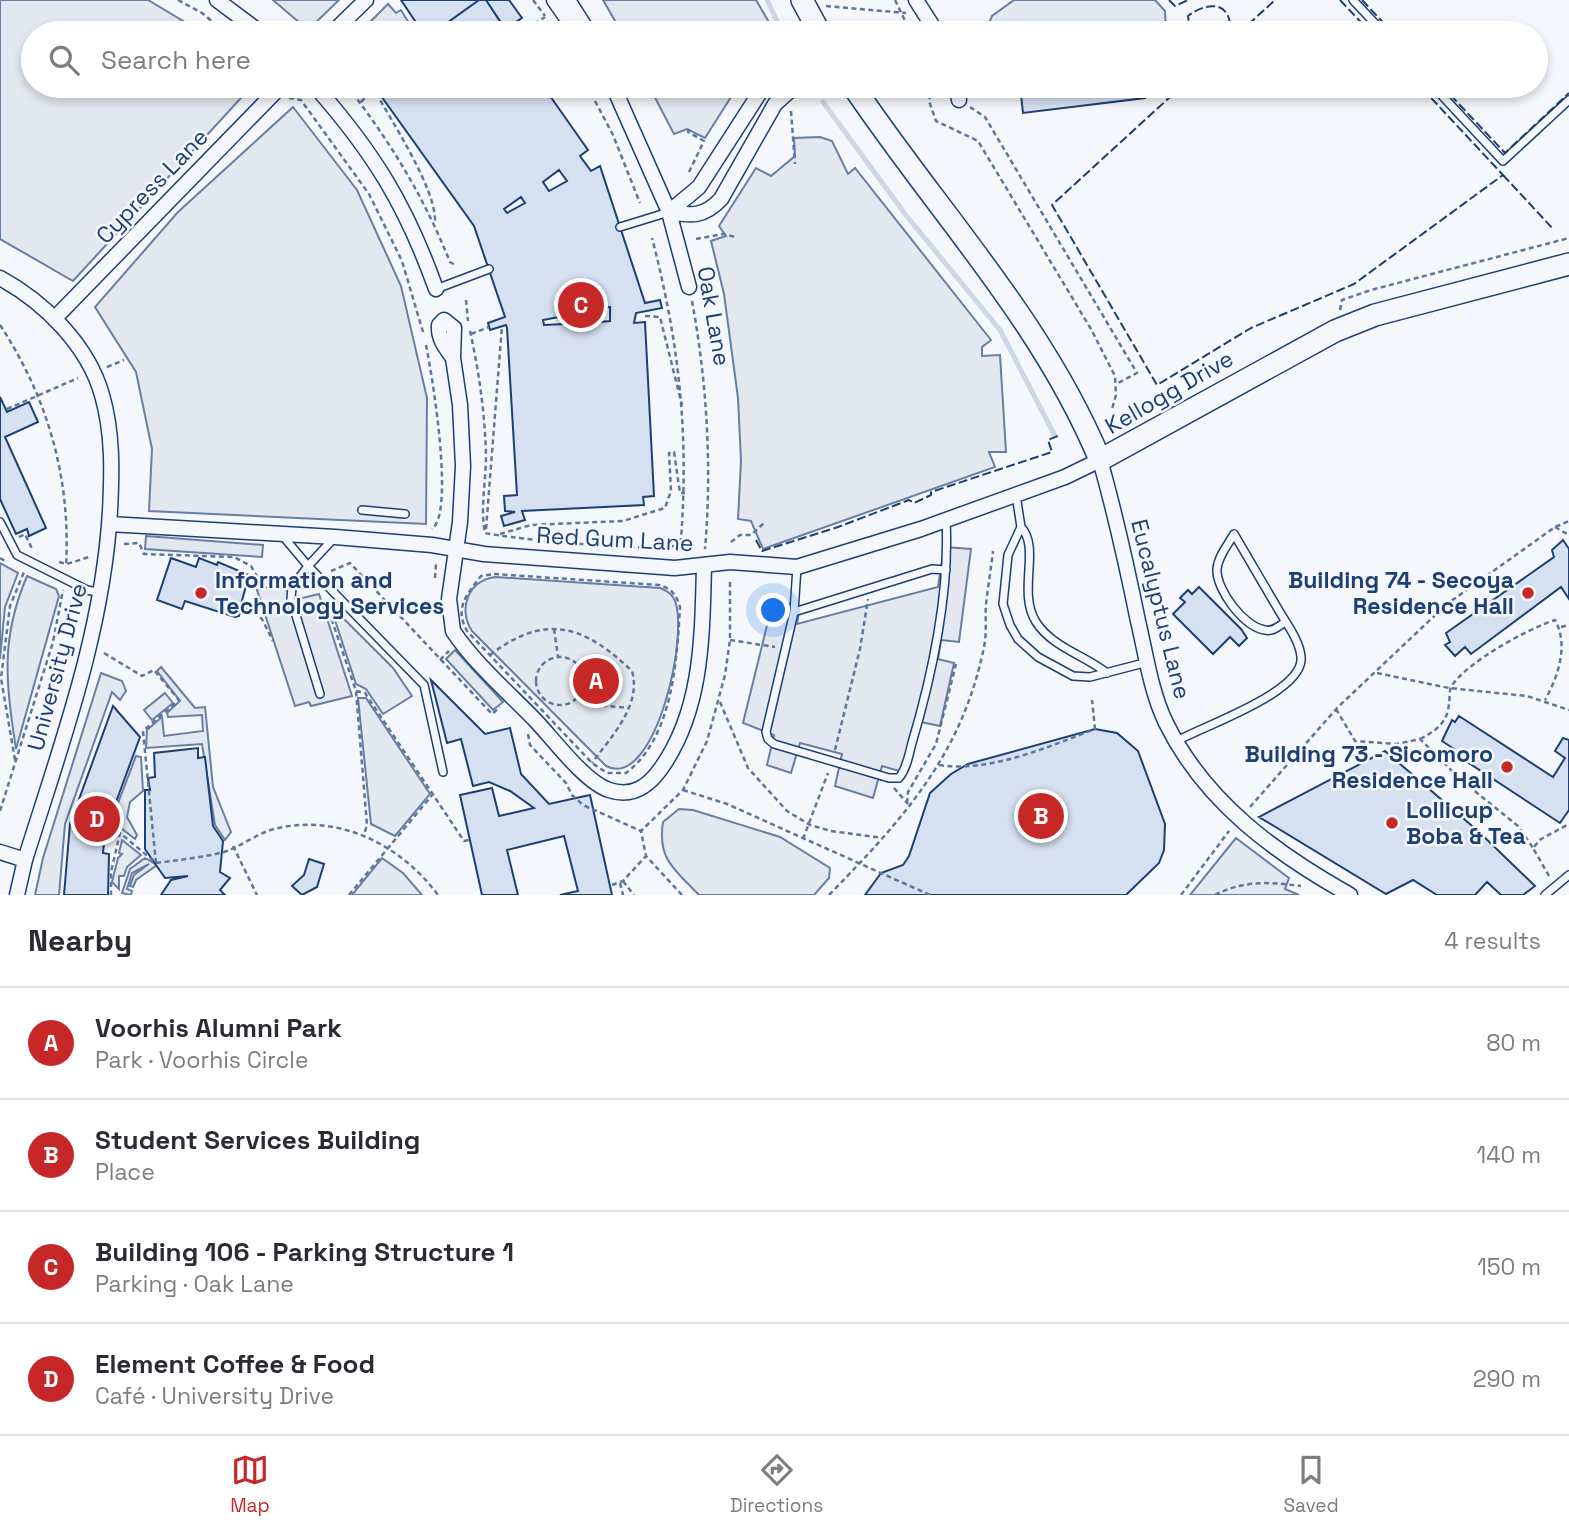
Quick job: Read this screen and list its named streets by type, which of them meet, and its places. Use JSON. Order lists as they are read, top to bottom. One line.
{"streets":{"street":["Cypress Lane","Oak Lane","Kellogg Drive","Red Gum Lane","Eucalyptus Lane","University Drive"]},"crossings":[["Cypress Lane","University Drive"],["Oak Lane","Red Gum Lane"],["Kellogg Drive","Red Gum Lane"],["Kellogg Drive","Eucalyptus Lane"],["Red Gum Lane","Eucalyptus Lane"],["Red Gum Lane","University Drive"]],"places":["Information and Technology Services","Building 74 - Secoya Residence Hall","Building 73 - Sicomoro Residence Hall","Lollicup Boba & Tea"],"page":{"search":"Search here","pins":["C","A","B","D"],"heading":["Nearby","4 results"],"list":[{"mark":"A","name":"Voorhis Alumni Park","note":"Park · Voorhis Circle","value":"80 m"},{"mark":"B","name":"Student Services Building","note":"Place","value":"140 m"},{"mark":"C","name":"Building 106 - Parking Structure 1","note":"Parking · Oak Lane","value":"150 m"},{"mark":"D","name":"Element Coffee & Food","note":"Café · University Drive","value":"290 m"}],"nav":["Map","Directions","Saved"]}}
